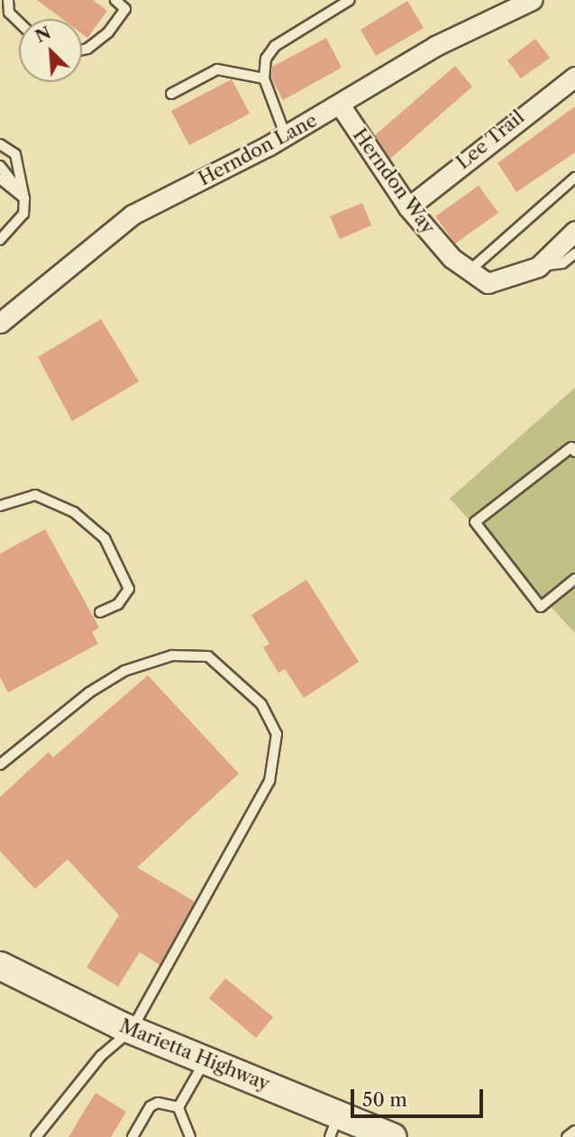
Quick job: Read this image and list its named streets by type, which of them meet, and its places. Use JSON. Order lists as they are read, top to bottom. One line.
{"streets":{"main road":["Marietta Highway"],"street":["Lee Trail","Herndon Lane","Herndon Way"]},"crossings":[["Lee Trail","Herndon Way"],["Herndon Lane","Herndon Way"]],"scale_bar":"50 m","north":"top left"}
